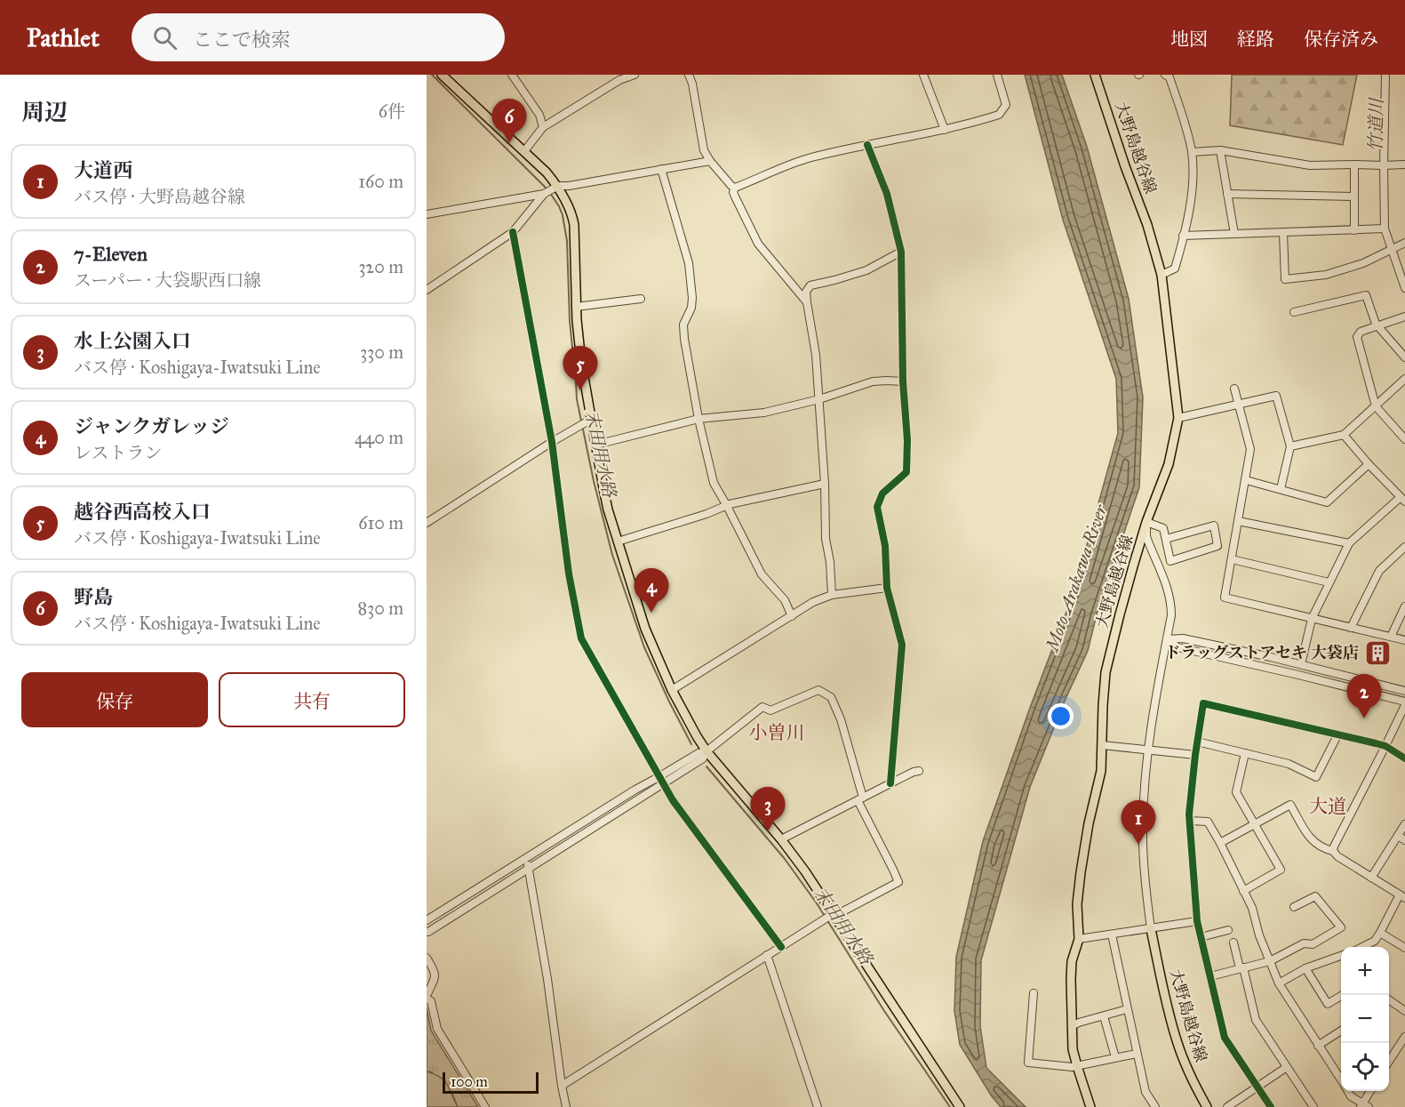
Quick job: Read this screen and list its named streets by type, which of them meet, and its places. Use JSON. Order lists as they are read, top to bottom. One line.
{"streets":{"main road":["大野島越谷線"]},"districts":["小曽川","大道"],"water":["竹道川","末田用水路","Moto Arakawa River"],"places":{"building":["ドラッグストアセキ 大袋店"]},"scale_bar":"100 m","page":{"header":"Pathlet","search":"ここで検索","nav":["地図","経路","保存済み"],"heading":["周辺","6件"],"pins":["6","5","4","2","3","1"],"list":[{"mark":"1","name":"大道西","note":"バス停 · 大野島越谷線","value":"160 m"},{"mark":"2","name":"7-Eleven","note":"スーパー · 大袋駅西口線","value":"320 m"},{"mark":"3","name":"水上公園入口","note":"バス停 · Koshigaya-Iwatsuki Line","value":"330 m"},{"mark":"4","name":"ジャンクガレッジ","note":"レストラン","value":"440 m"},{"mark":"5","name":"越谷西高校入口","note":"バス停 · Koshigaya-Iwatsuki Line","value":"610 m"},{"mark":"6","name":"野島","note":"バス停 · Koshigaya-Iwatsuki Line","value":"830 m"}],"buttons":["保存","共有"],"map_buttons":["+","−"],"scale":"100 m"}}
